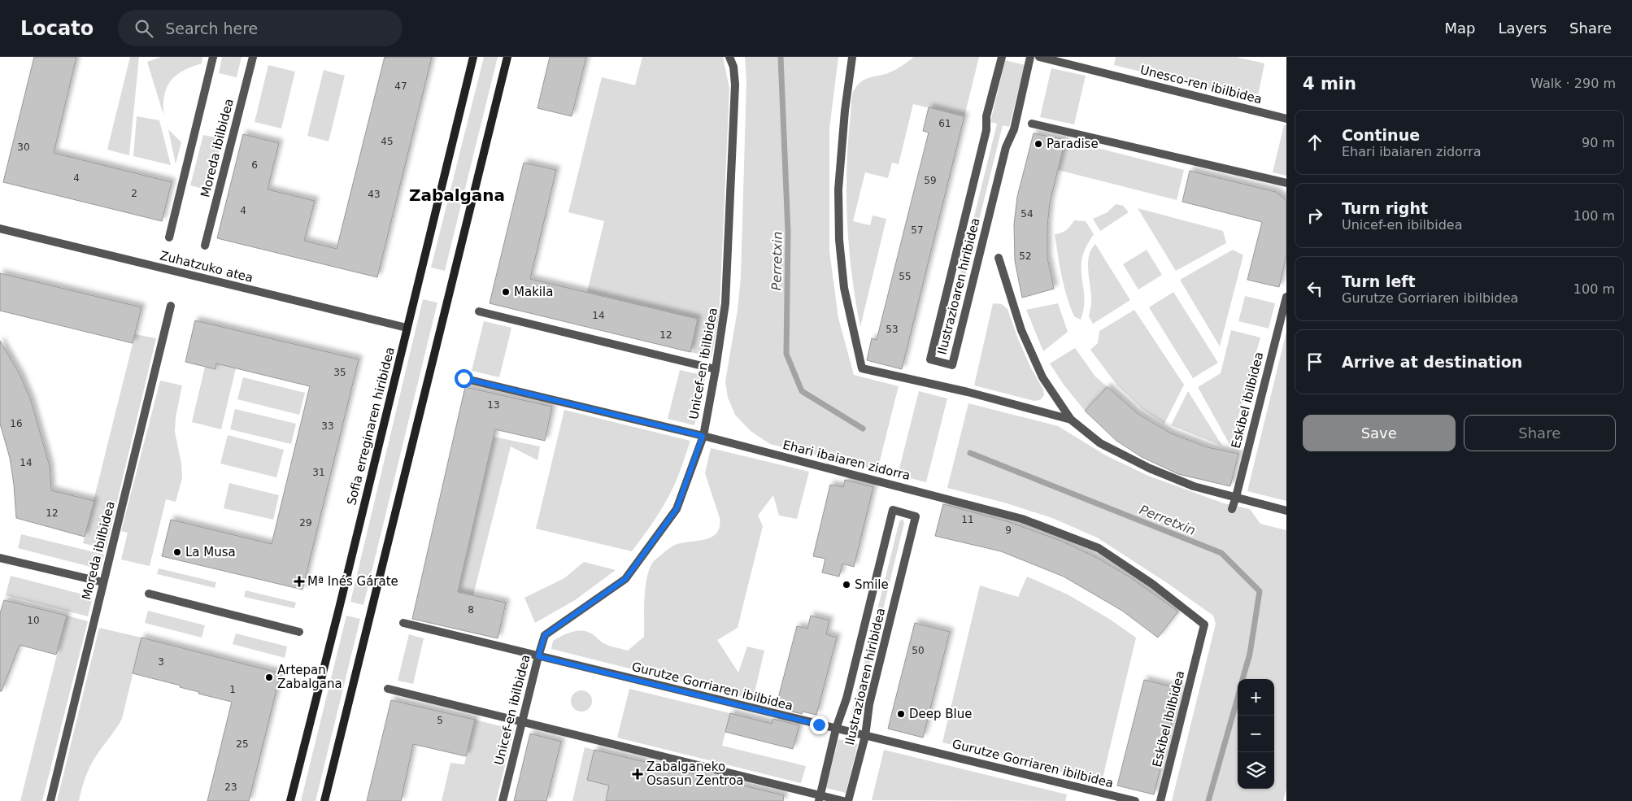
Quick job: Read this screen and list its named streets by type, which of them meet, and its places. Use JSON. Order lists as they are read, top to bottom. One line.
{"streets":{"main road":["Sofia erreginaren hiribidea"],"street":["Unesco-ren ibilbidea","Moreda ibilbidea","Zuhatzuko atea","Ilustrazioaren hiribidea","Unicef-en ibilbidea","Eskibel ibilbidea","Ehari ibaiaren zidorra","Gurutze Gorriaren ibilbidea"]},"crossings":[["Zuhatzuko atea","Sofia erreginaren hiribidea"],["Ilustrazioaren hiribidea","Gurutze Gorriaren ibilbidea"],["Unicef-en ibilbidea","Ehari ibaiaren zidorra"],["Unicef-en ibilbidea","Gurutze Gorriaren ibilbidea"],["Eskibel ibilbidea","Ehari ibaiaren zidorra"]],"districts":["Zabalgana"],"water":["Perretxin"],"places":{"other":["Paradise","Makila","La Musa","Smile","Artepan Zabalgana","Deep Blue"],"health":["Mª Inés Gárate","Zabalganeko Osasun Zentroa"]},"house_numbers":["47","61","45","30","6","4","59","2","43","4","54","57","52","55","14","53","12","35","13","16","33","14","31","12","11","29","9","8","10","50","3","1","5","25","23"],"page":{"header":"Locato","search":"Search here","nav":["Map","Layers","Share"],"heading":["4 min","Walk · 290 m"],"list":[["Continue","Ehari ibaiaren zidorra","90 m"],["Turn right","Unicef-en ibilbidea","100 m"],["Turn left","Gurutze Gorriaren ibilbidea","100 m"],"Arrive at destination"],"buttons":["Save","Share"],"map_buttons":["+","−"]}}
